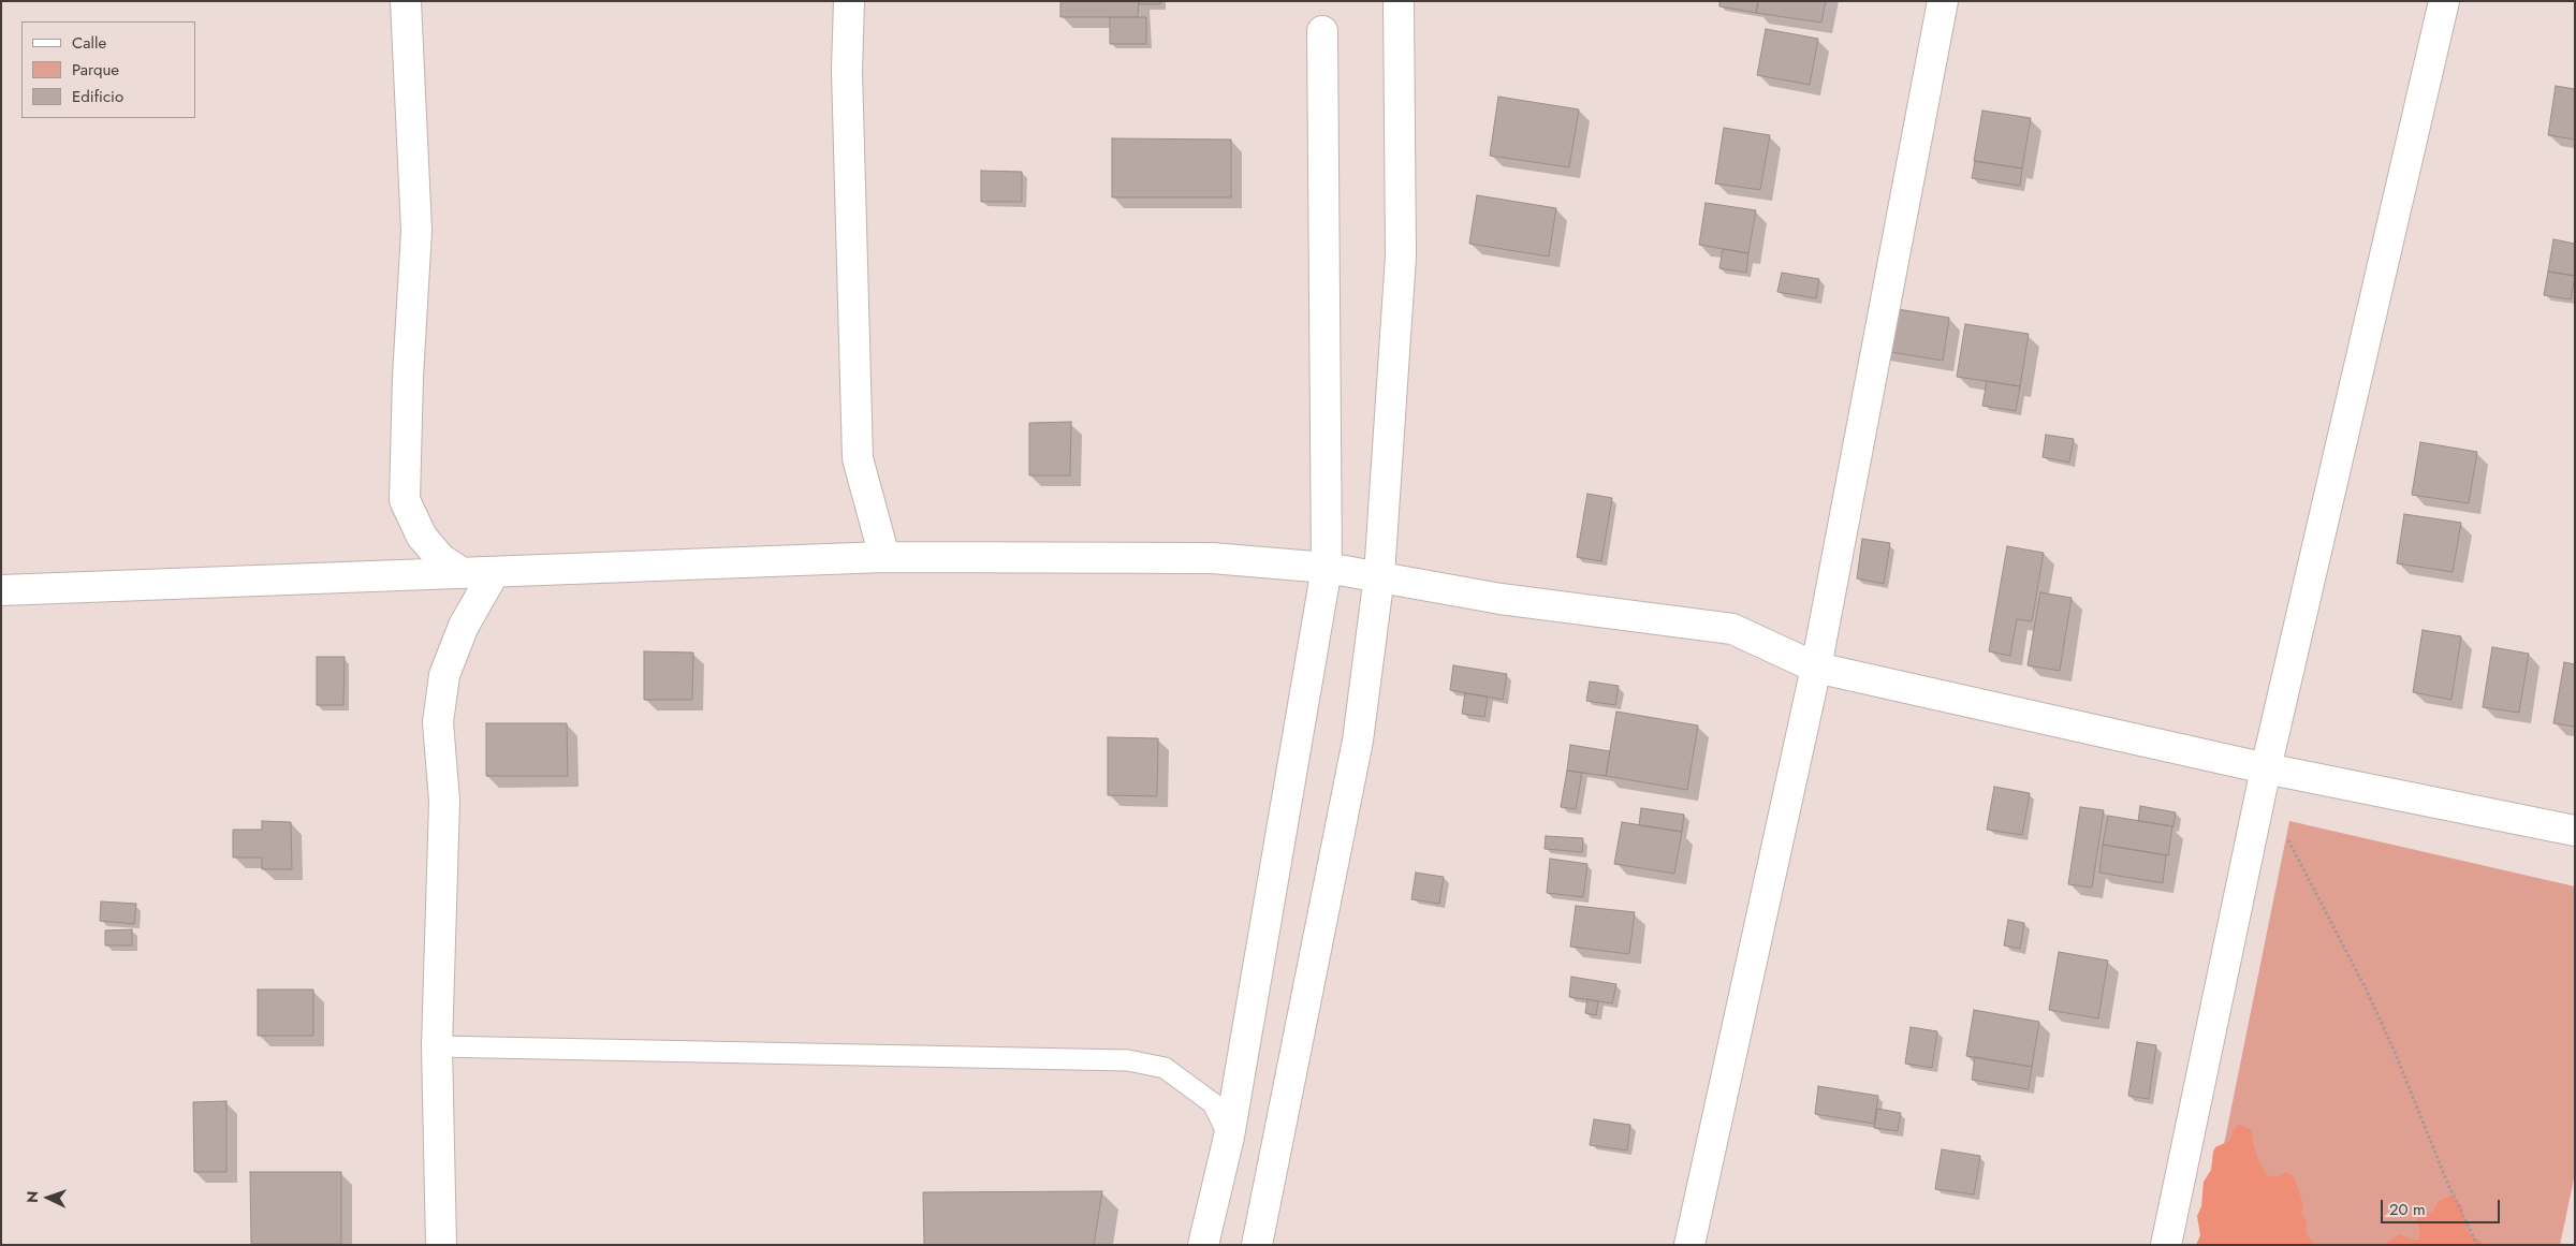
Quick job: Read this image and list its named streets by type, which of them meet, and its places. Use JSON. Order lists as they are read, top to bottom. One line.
{"legend":["Calle","Parque","Edificio"],"scale_bar":"20 m","north":"left"}
